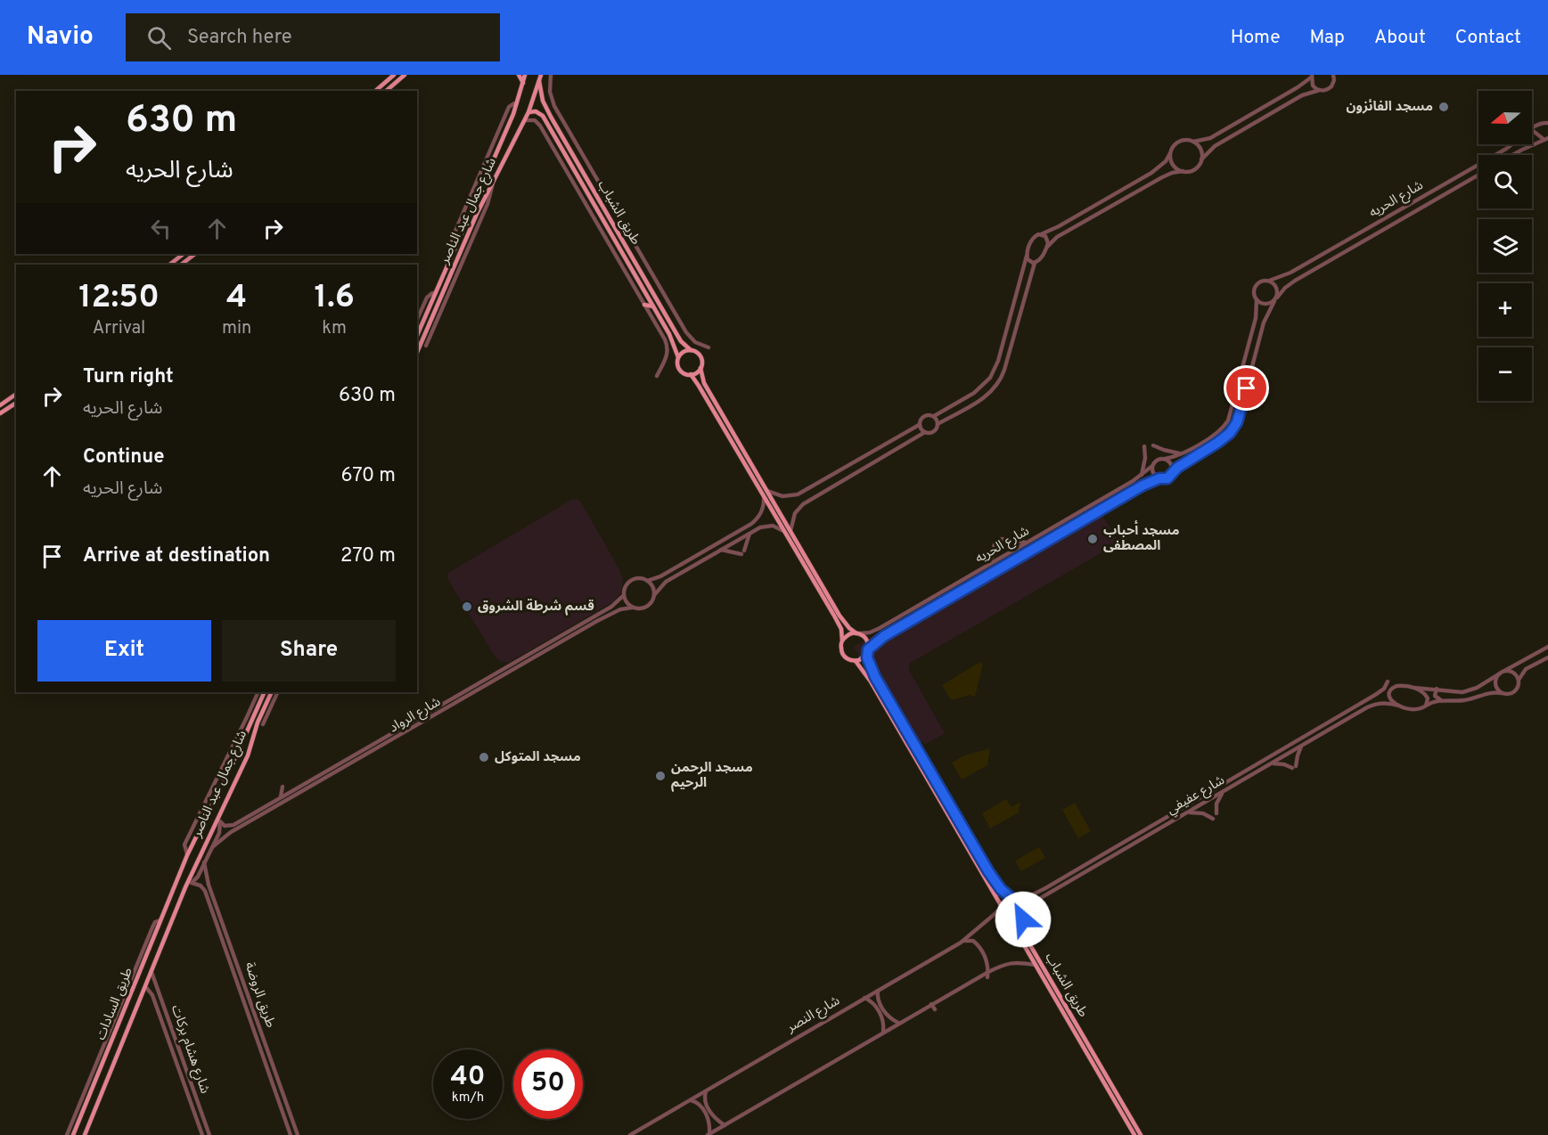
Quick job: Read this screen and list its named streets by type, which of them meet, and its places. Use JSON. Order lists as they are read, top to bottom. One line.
{"streets":{"main road":["شارع جمال عبد الناصر","طريق الشباب","طريق السادات"],"street":["شارع الحريه","شارع الرواد","شارع عفيفي","طريق الروضة","شارع النصر","شارع هشام بركات"]},"crossings":[["شارع الحريه","طريق الشباب"],["شارع جمال عبد الناصر","طريق الشباب"],["شارع جمال عبد الناصر","طريق السادات"],["طريق الشباب","شارع عفيفي"],["طريق الشباب","شارع النصر"],["شارع عفيفي","شارع النصر"],["طريق السادات","شارع هشام بركات"]],"places":["مسجد الفائزون","مسجد أحباب المصطفى","قسم شرطة الشروق","مسجد المتوكل","مسجد الرحمن الرحيم"],"north":"left","page":{"header":"Navio","search":"Search here","nav":["Home","Map","About","Contact"],"map_buttons":["+","−"],"turn":["630 m","شارع الحريه"],"eta":["12:50","Arrival","4","min","1.6","km"],"list":[{"name":"Turn right","note":"شارع الحريه","value":"630 m"},{"name":"Continue","note":"شارع الحريه","value":"670 m"},{"name":"Arrive at destination","value":"270 m"}],"buttons":["Exit","Share"],"speed":"40 km/h","limit":"50"}}
